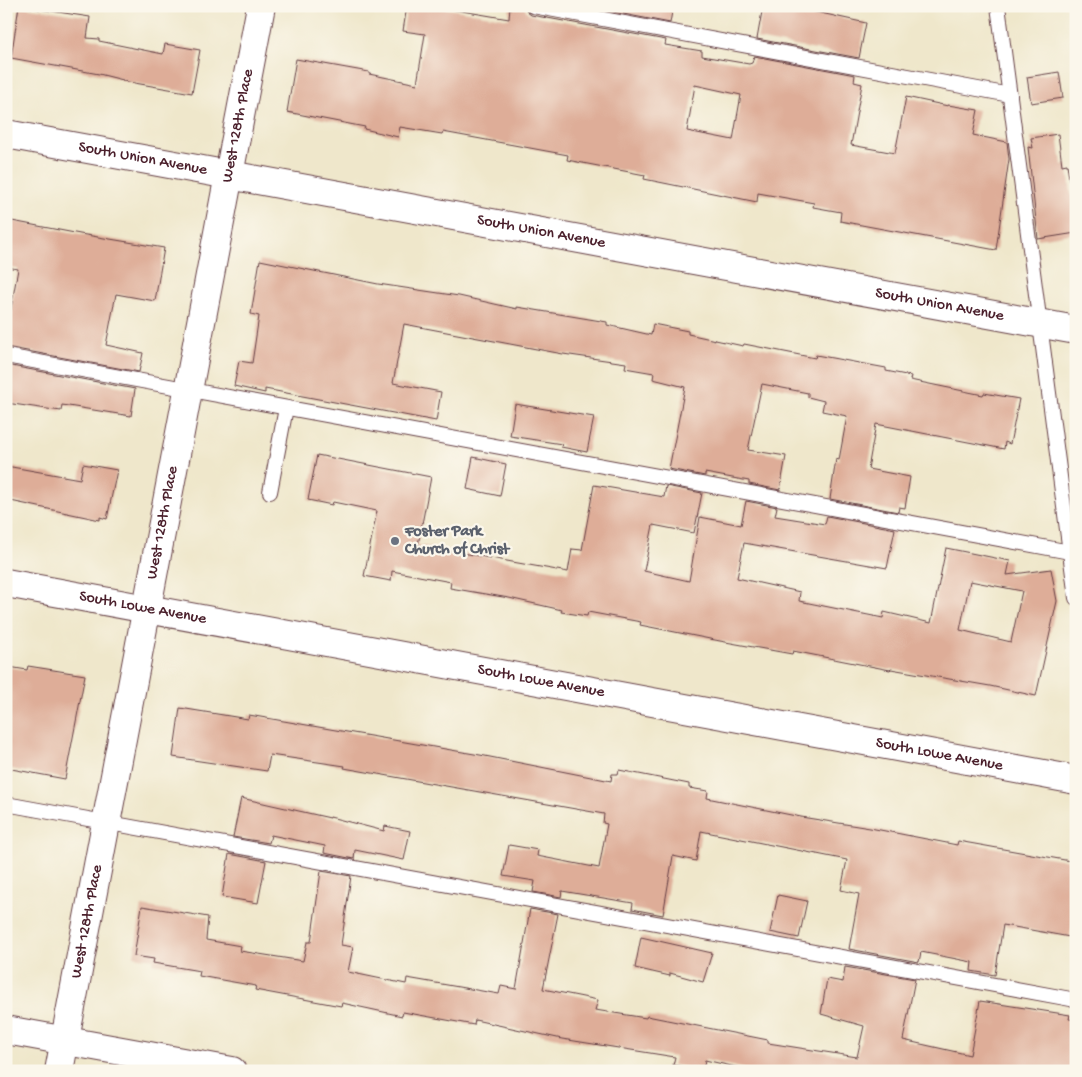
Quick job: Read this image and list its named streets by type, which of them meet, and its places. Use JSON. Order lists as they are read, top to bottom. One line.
{"streets":{"street":["West 128th Place","South Union Avenue","South Lowe Avenue"]},"crossings":[["West 128th Place","South Union Avenue"],["West 128th Place","South Lowe Avenue"]],"places":["Foster Park Church of Christ"]}
